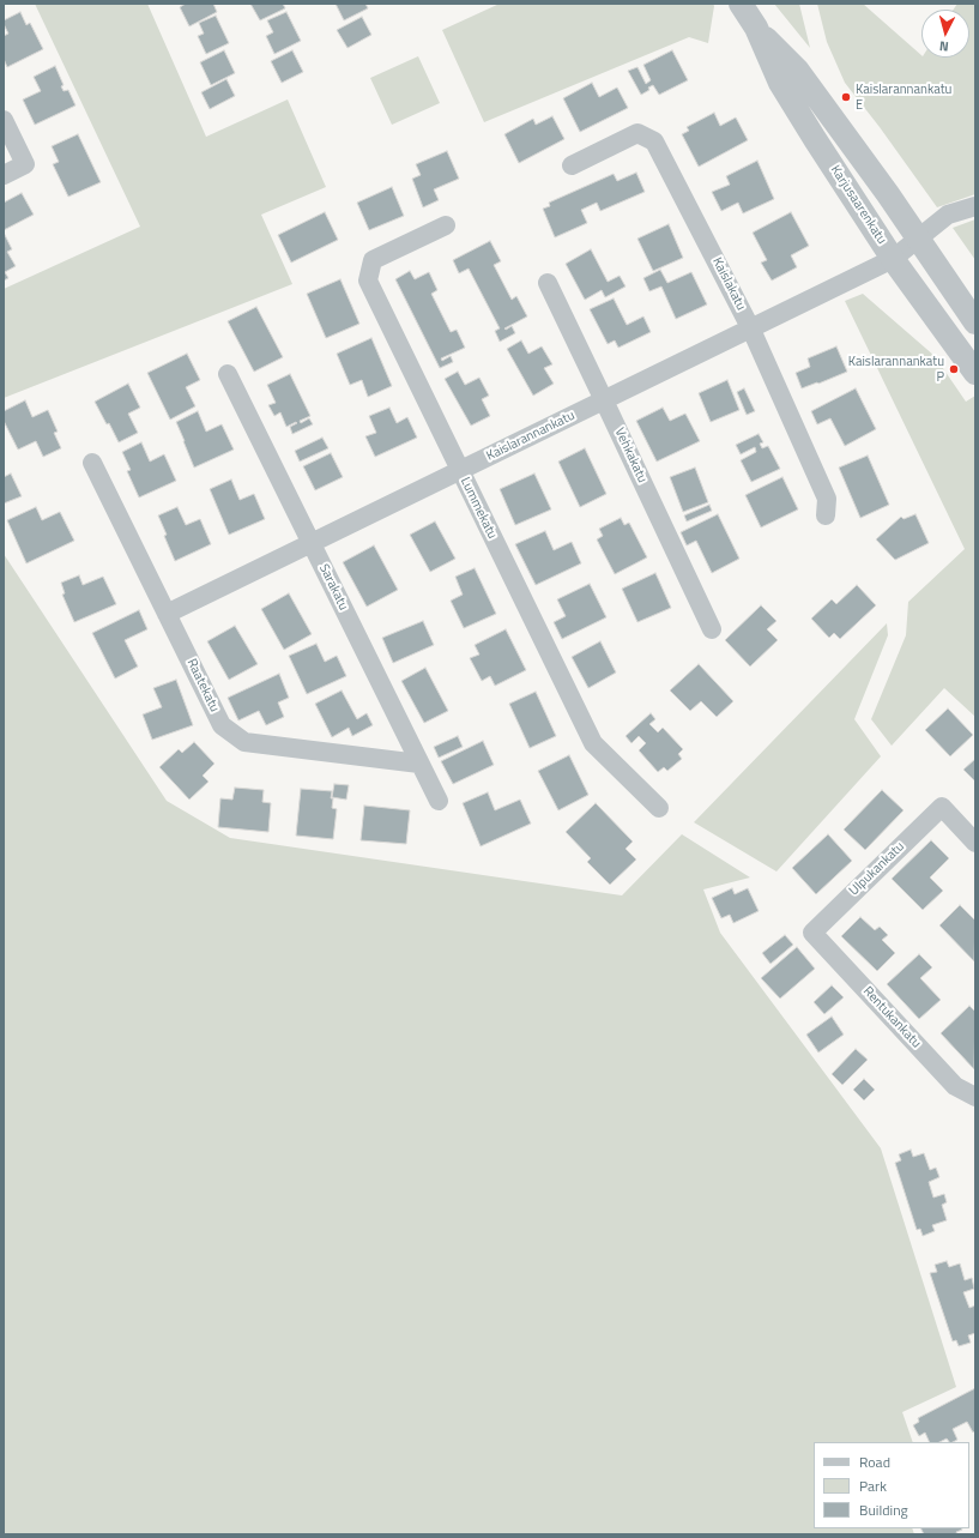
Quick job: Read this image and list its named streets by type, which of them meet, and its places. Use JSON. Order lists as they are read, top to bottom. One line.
{"streets":{"street":["Karjusaarenkatu","Kaislakatu","Kaislarannankatu","Vehkakatu","Lummekatu","Sarakatu","Raatekatu","Ulpukankatu","Rentukankatu"]},"crossings":[["Karjusaarenkatu","Kaislarannankatu"],["Kaislakatu","Kaislarannankatu"],["Kaislarannankatu","Vehkakatu"],["Kaislarannankatu","Lummekatu"],["Kaislarannankatu","Sarakatu"],["Kaislarannankatu","Raatekatu"],["Sarakatu","Raatekatu"],["Ulpukankatu","Rentukankatu"]],"places":["Kaislarannankatu E","Kaislarannankatu P"],"legend":["Road","Park","Building"],"north":"bottom"}
